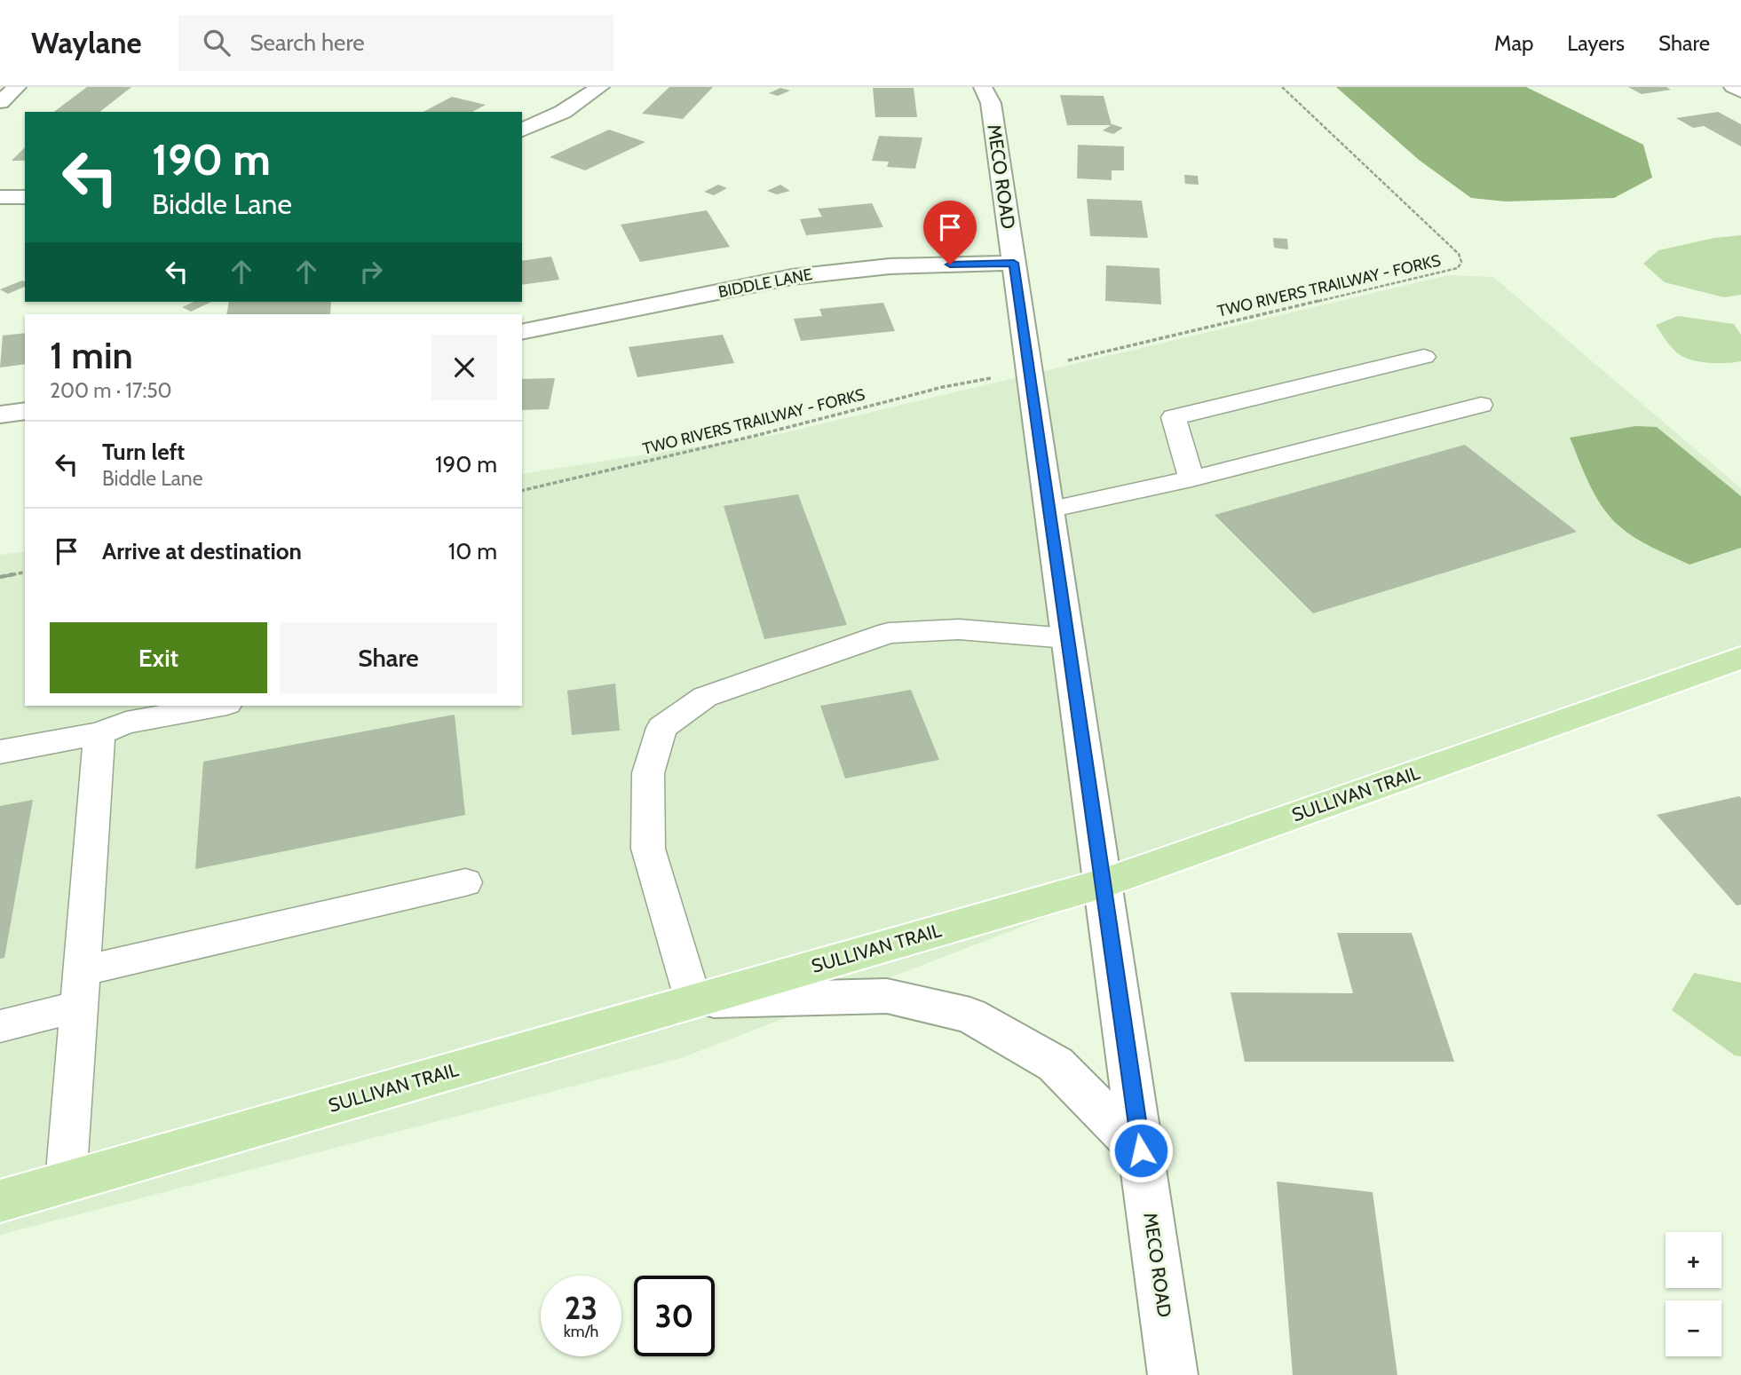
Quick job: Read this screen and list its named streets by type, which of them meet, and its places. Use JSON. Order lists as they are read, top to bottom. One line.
{"streets":{"main road":["SULLIVAN TRAIL"],"street":["MECO ROAD","BIDDLE LANE"],"path":["TWO RIVERS TRAILWAY - FORKS"]},"crossings":[["MECO ROAD","BIDDLE LANE"],["MECO ROAD","SULLIVAN TRAIL"]],"page":{"header":"Waylane","search":"Search here","nav":["Map","Layers","Share"],"turn":["190 m","Biddle Lane"],"heading":["1 min","200 m · 17:50"],"list":[{"name":"Turn left","note":"Biddle Lane","value":"190 m"},{"name":"Arrive at destination","value":"10 m"}],"buttons":["Exit","Share"],"map_buttons":["+","−"],"speed":"23 km/h","limit":"30"}}
